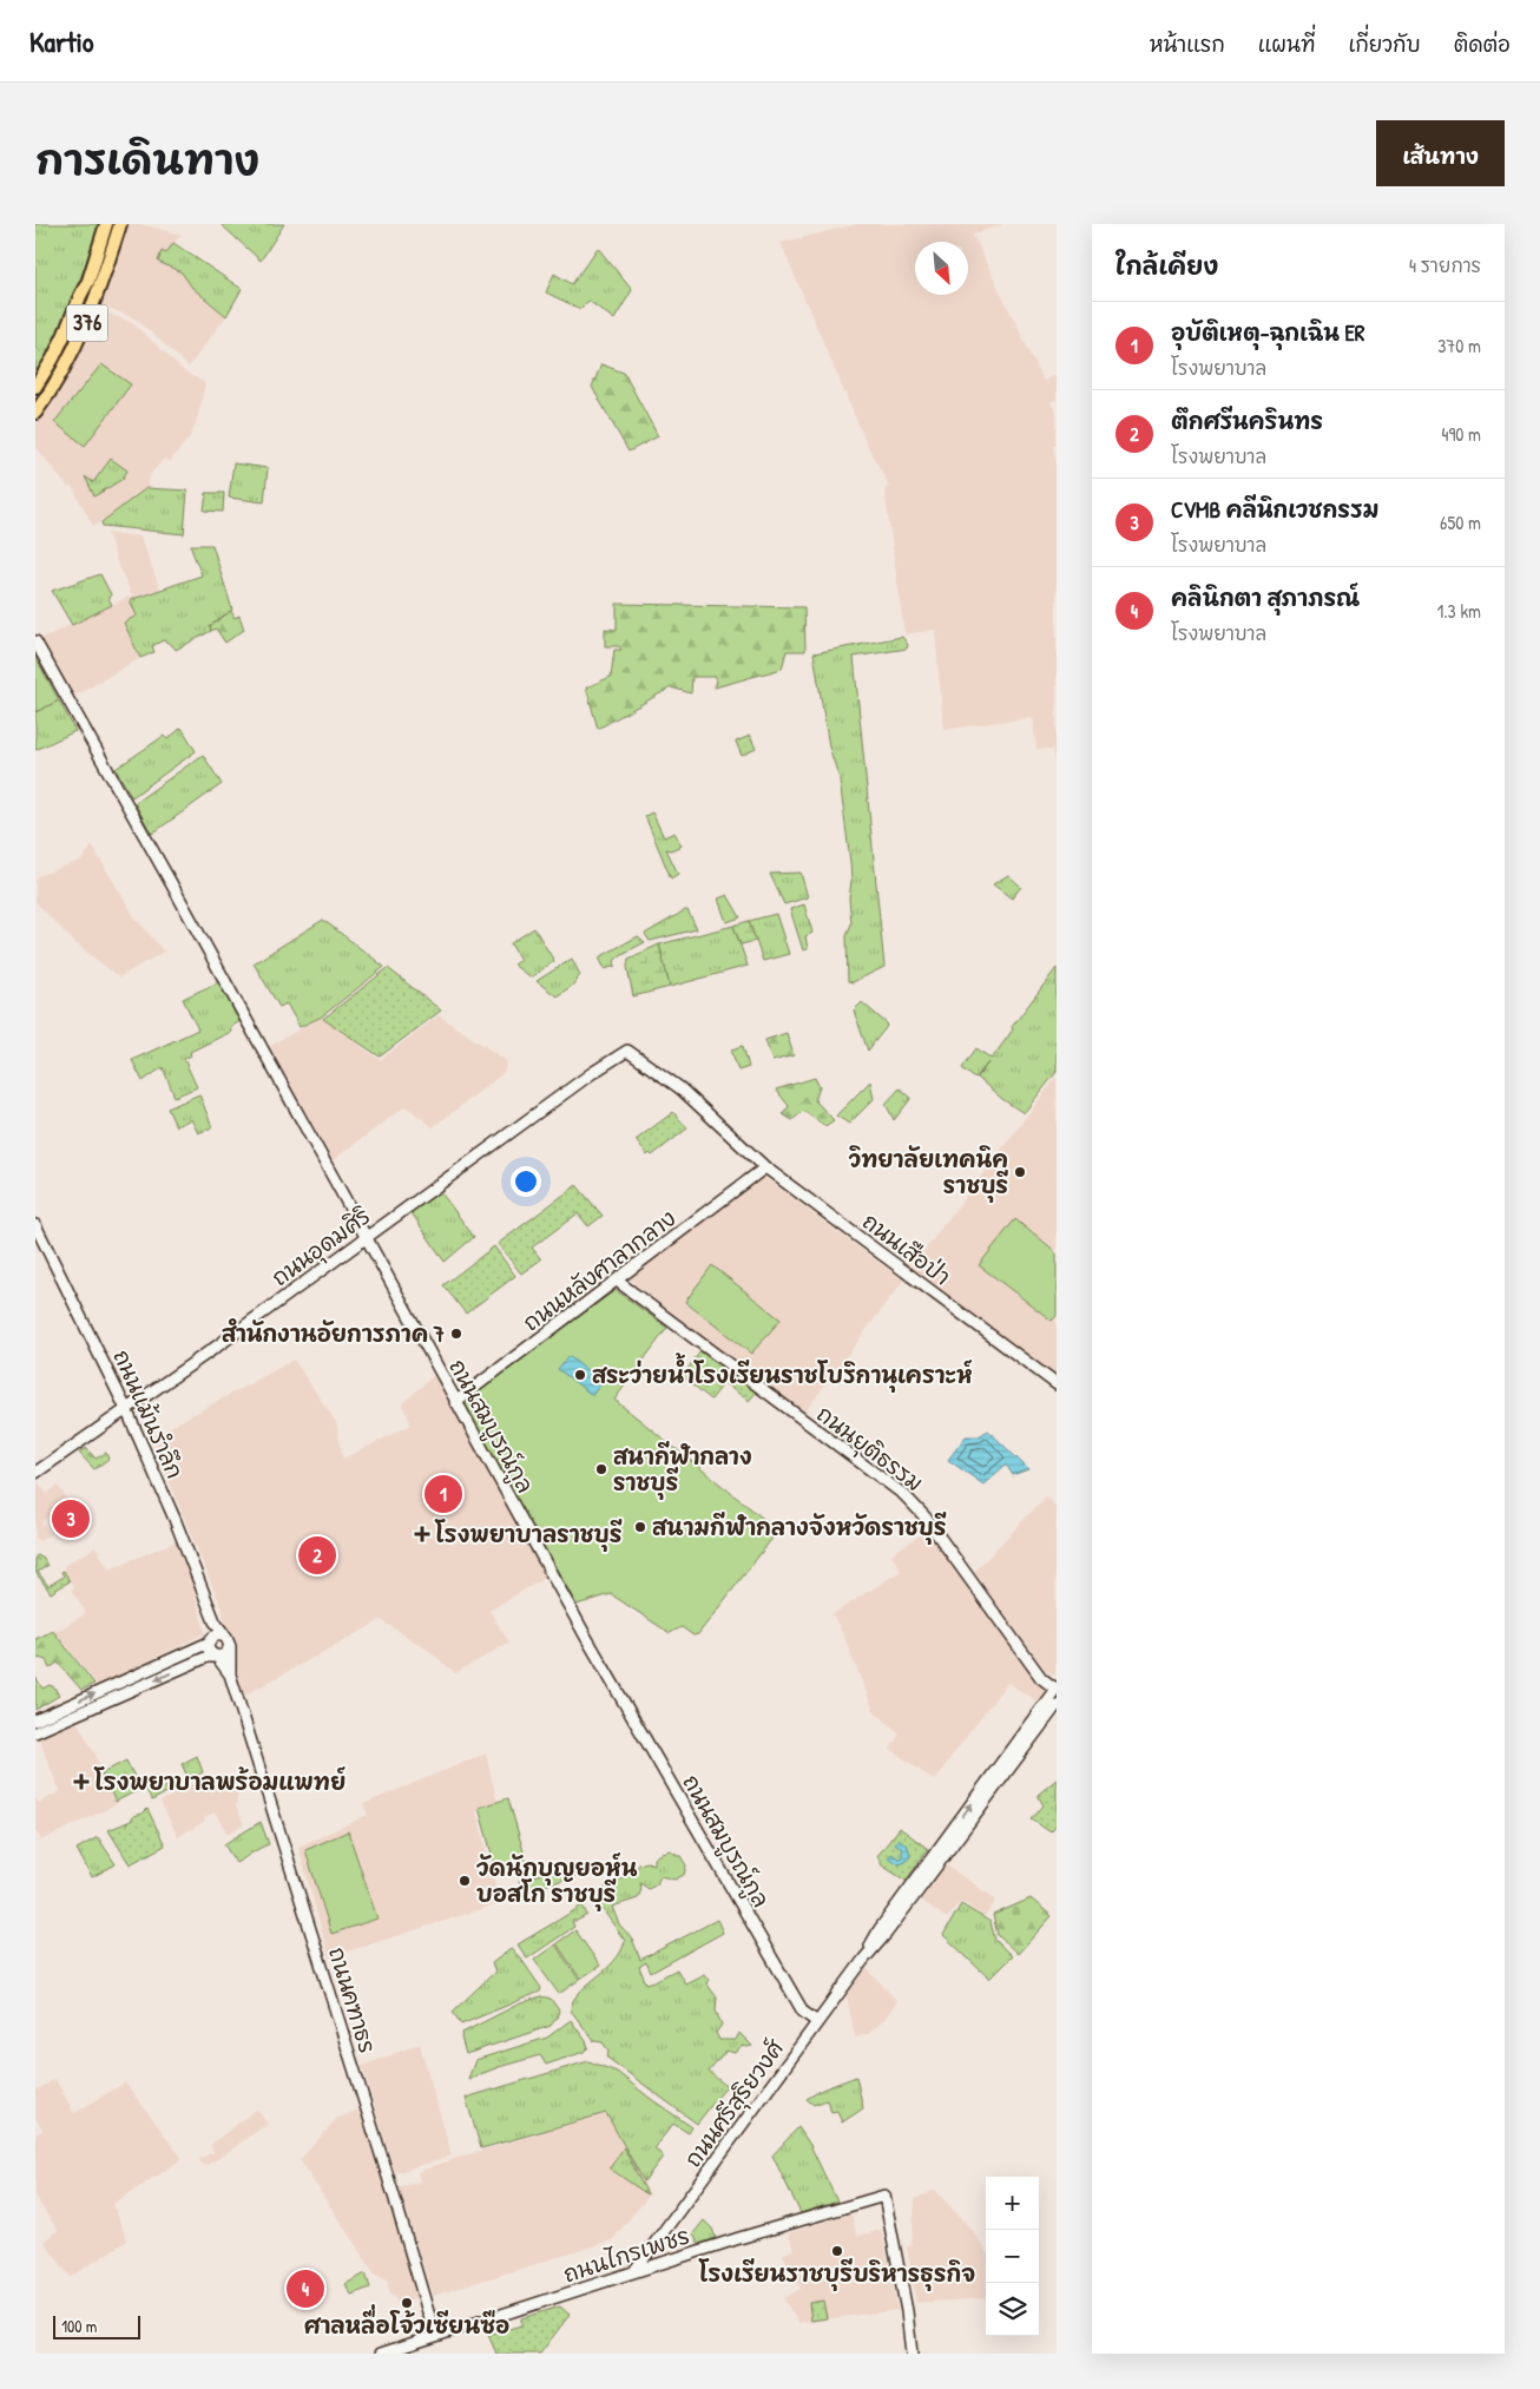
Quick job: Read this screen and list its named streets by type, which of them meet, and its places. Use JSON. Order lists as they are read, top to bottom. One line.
{"streets":{"main road":["376"],"street":["ถนนอุดมศิริ","ถนนเสือป่า","ถนนหลังศาลากลาง","ถนนแม้นรำลึก","ถนนสมบูรณ์กูล","ถนนยุติธรรม","ถนนคฑาธร","ถนนศรีสุริยวงศ์","ถนนไกรเพชร"]},"crossings":[["ถนนอุดมศิริ","ถนนเสือป่า"],["ถนนอุดมศิริ","ถนนแม้นรำลึก"],["ถนนอุดมศิริ","ถนนสมบูรณ์กูล"],["ถนนเสือป่า","ถนนหลังศาลากลาง"],["ถนนหลังศาลากลาง","ถนนสมบูรณ์กูล"],["ถนนหลังศาลากลาง","ถนนยุติธรรม"],["ถนนแม้นรำลึก","ถนนคฑาธร"],["ถนนสมบูรณ์กูล","ถนนศรีสุริยวงศ์"],["ถนนยุติธรรม","ถนนศรีสุริยวงศ์"],["ถนนคฑาธร","ถนนไกรเพชร"],["ถนนศรีสุริยวงศ์","ถนนไกรเพชร"]],"places":{"other":["วิทยาลัยเทคนิค ราชบุรี","สำนักงานอัยการภาค 7","สระว่ายน้ำโรงเรียนราชโบริกานุเคราะห์","สนากีฬากลาง ราชบุรี","สนามกีฬากลางจังหวัดราชบุรี","วัดนักบุญยอห์น บอสโก ราชบุรี","โรงเรียนราชบุรีบริหารธุรกิจ","ศาลหลื่อโจ้วเซียนซือ"],"health":["โรงพยาบาลราชบุรี","โรงพยาบาลพร้อมแพทย์"]},"scale_bar":"100 m","north":"bottom right","page":{"header":"Kartio","nav":["หน้าแรก","แผนที่","เกี่ยวกับ","ติดต่อ"],"title":"การเดินทาง","buttons":"เส้นทาง","heading":["ใกล้เคียง","4 รายการ"],"list":[{"mark":"1","name":"อุบัติเหตุ-ฉุกเฉิน ER","note":"โรงพยาบาล","value":"370 m"},{"mark":"2","name":"ตึกศรีนครินทร","note":"โรงพยาบาล","value":"490 m"},{"mark":"3","name":"CVMB คลีนิกเวชกรรม","note":"โรงพยาบาล","value":"650 m"},{"mark":"4","name":"คลินิกตา สุภาภรณ์","note":"โรงพยาบาล","value":"1.3 km"}],"pins":["1","3","2","4"],"map_buttons":["+","−"],"scale":"100 m"}}
